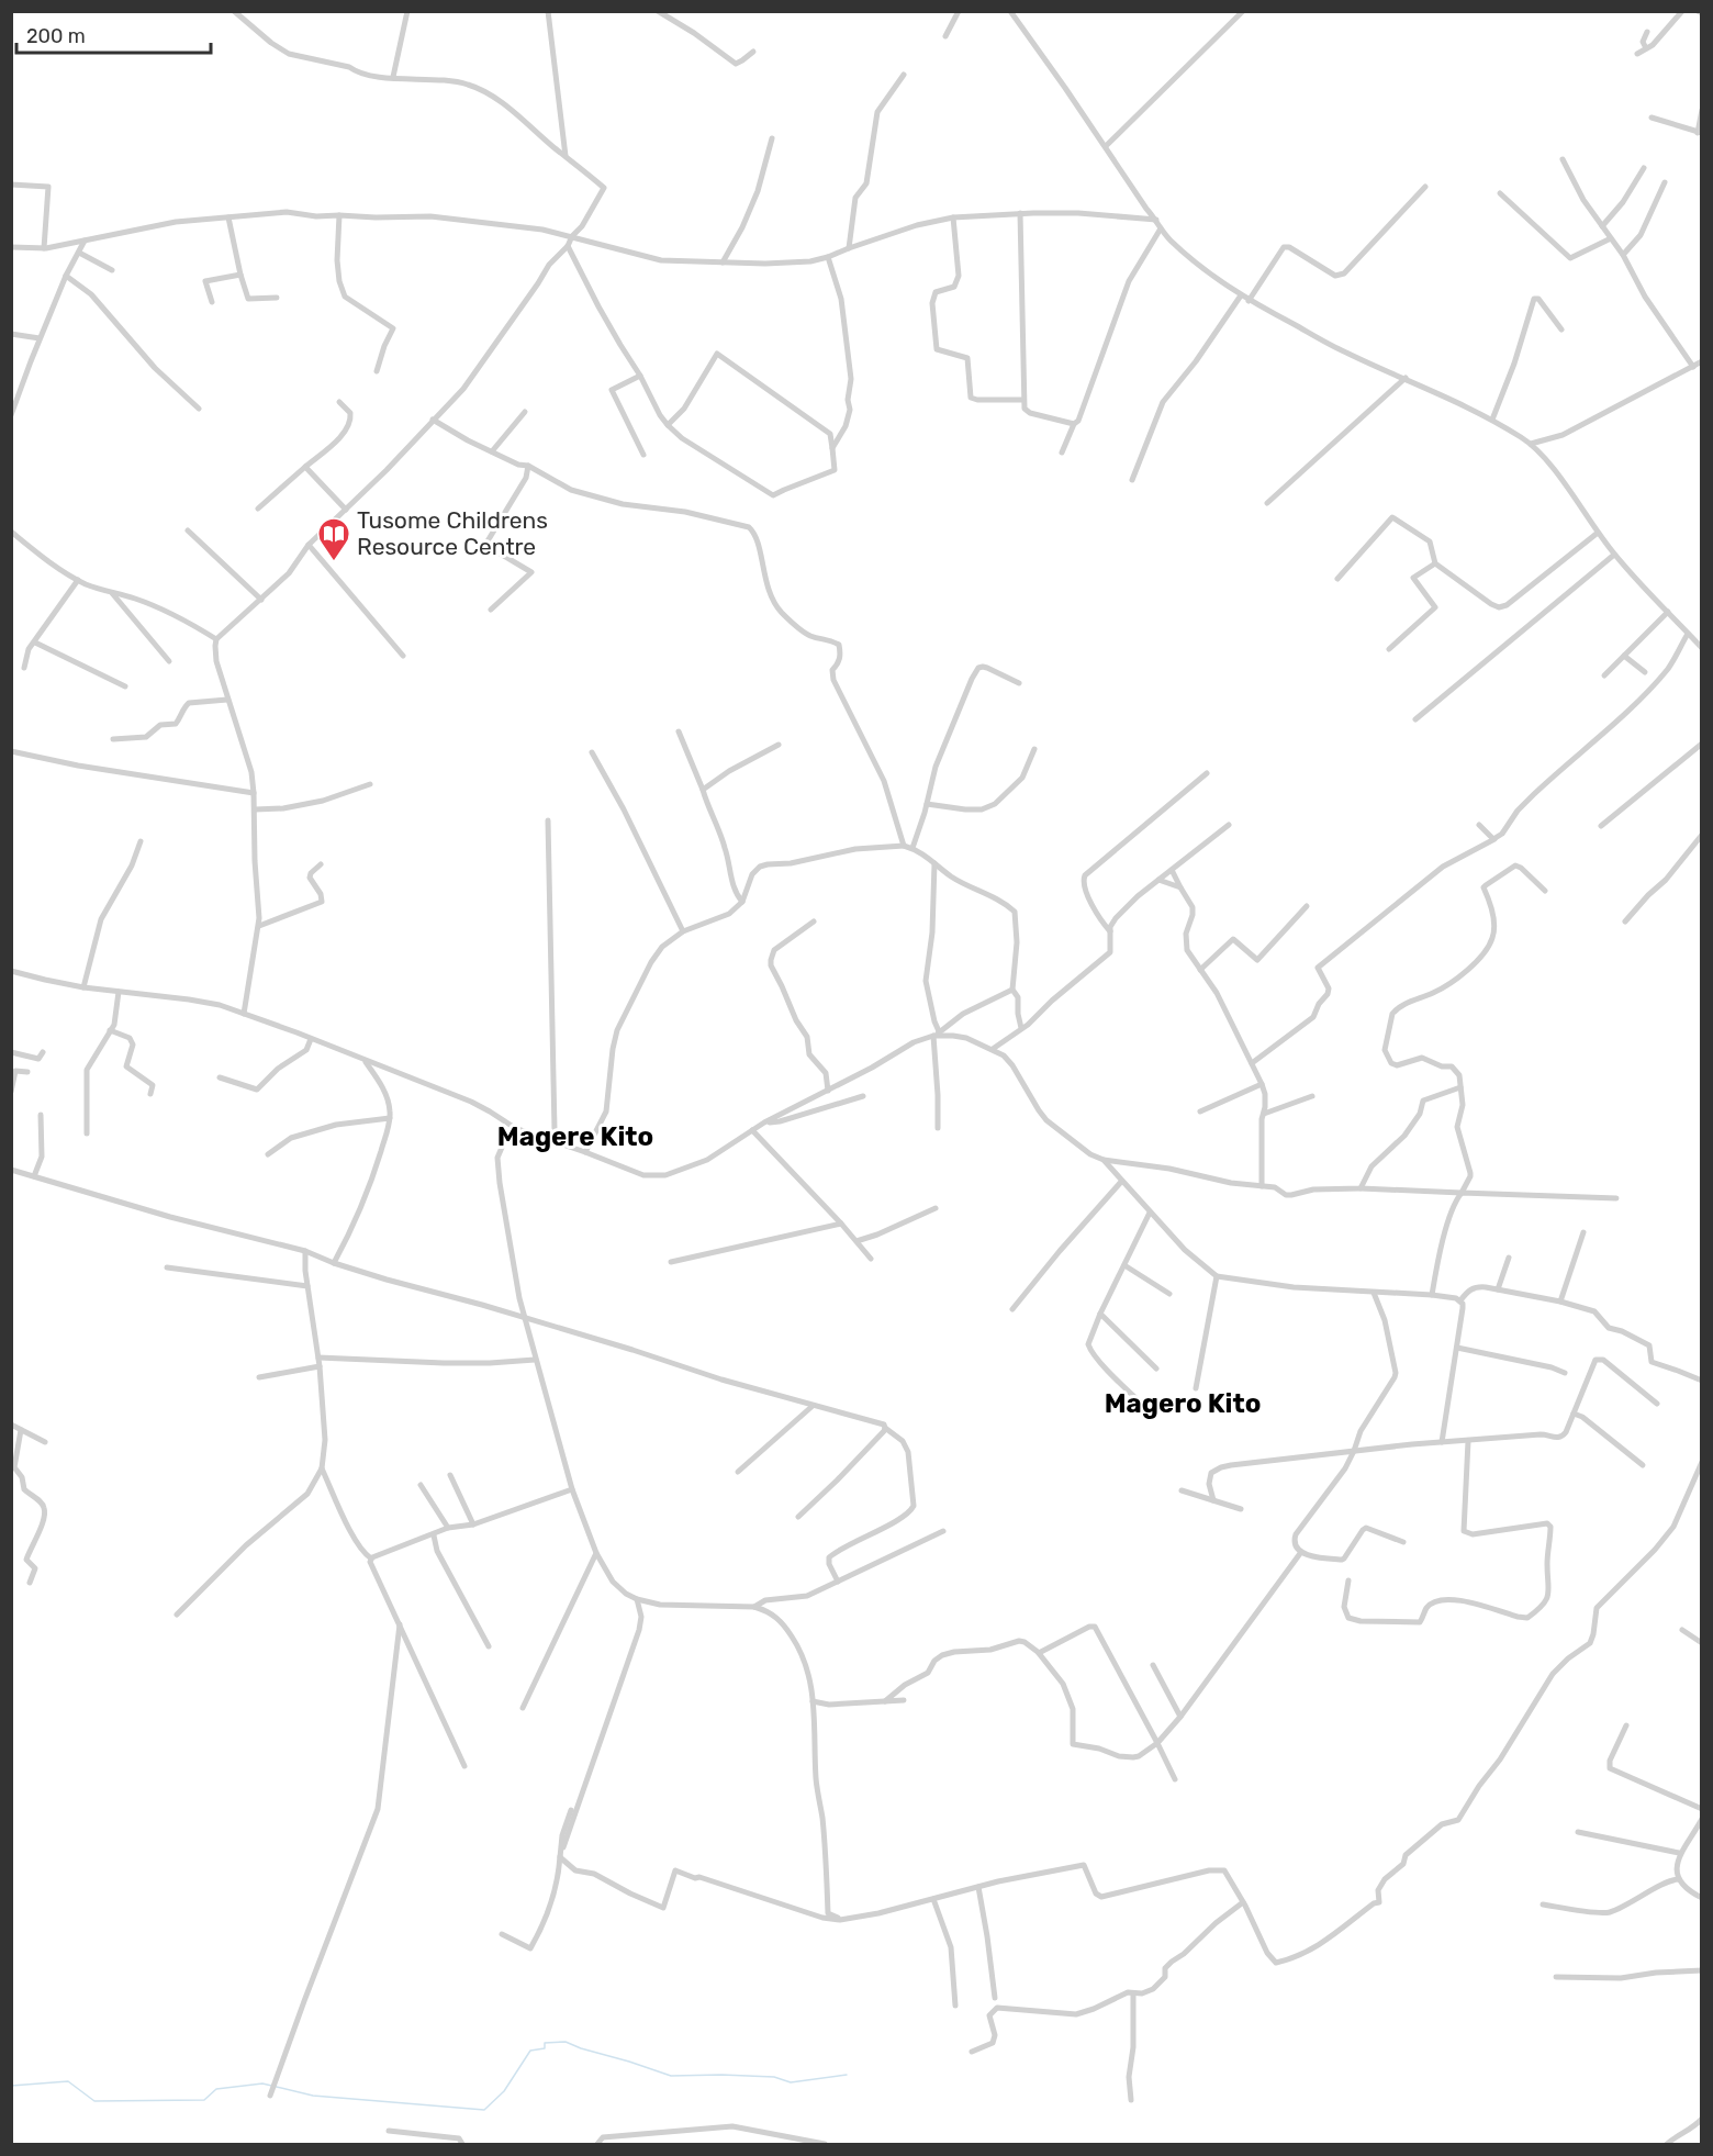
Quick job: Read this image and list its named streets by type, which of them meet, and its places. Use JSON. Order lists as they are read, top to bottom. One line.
{"districts":["Magere Kito","Magero Kito"],"places":{"library":["Tusome Childrens Resource Centre"]},"scale_bar":"200 m"}
